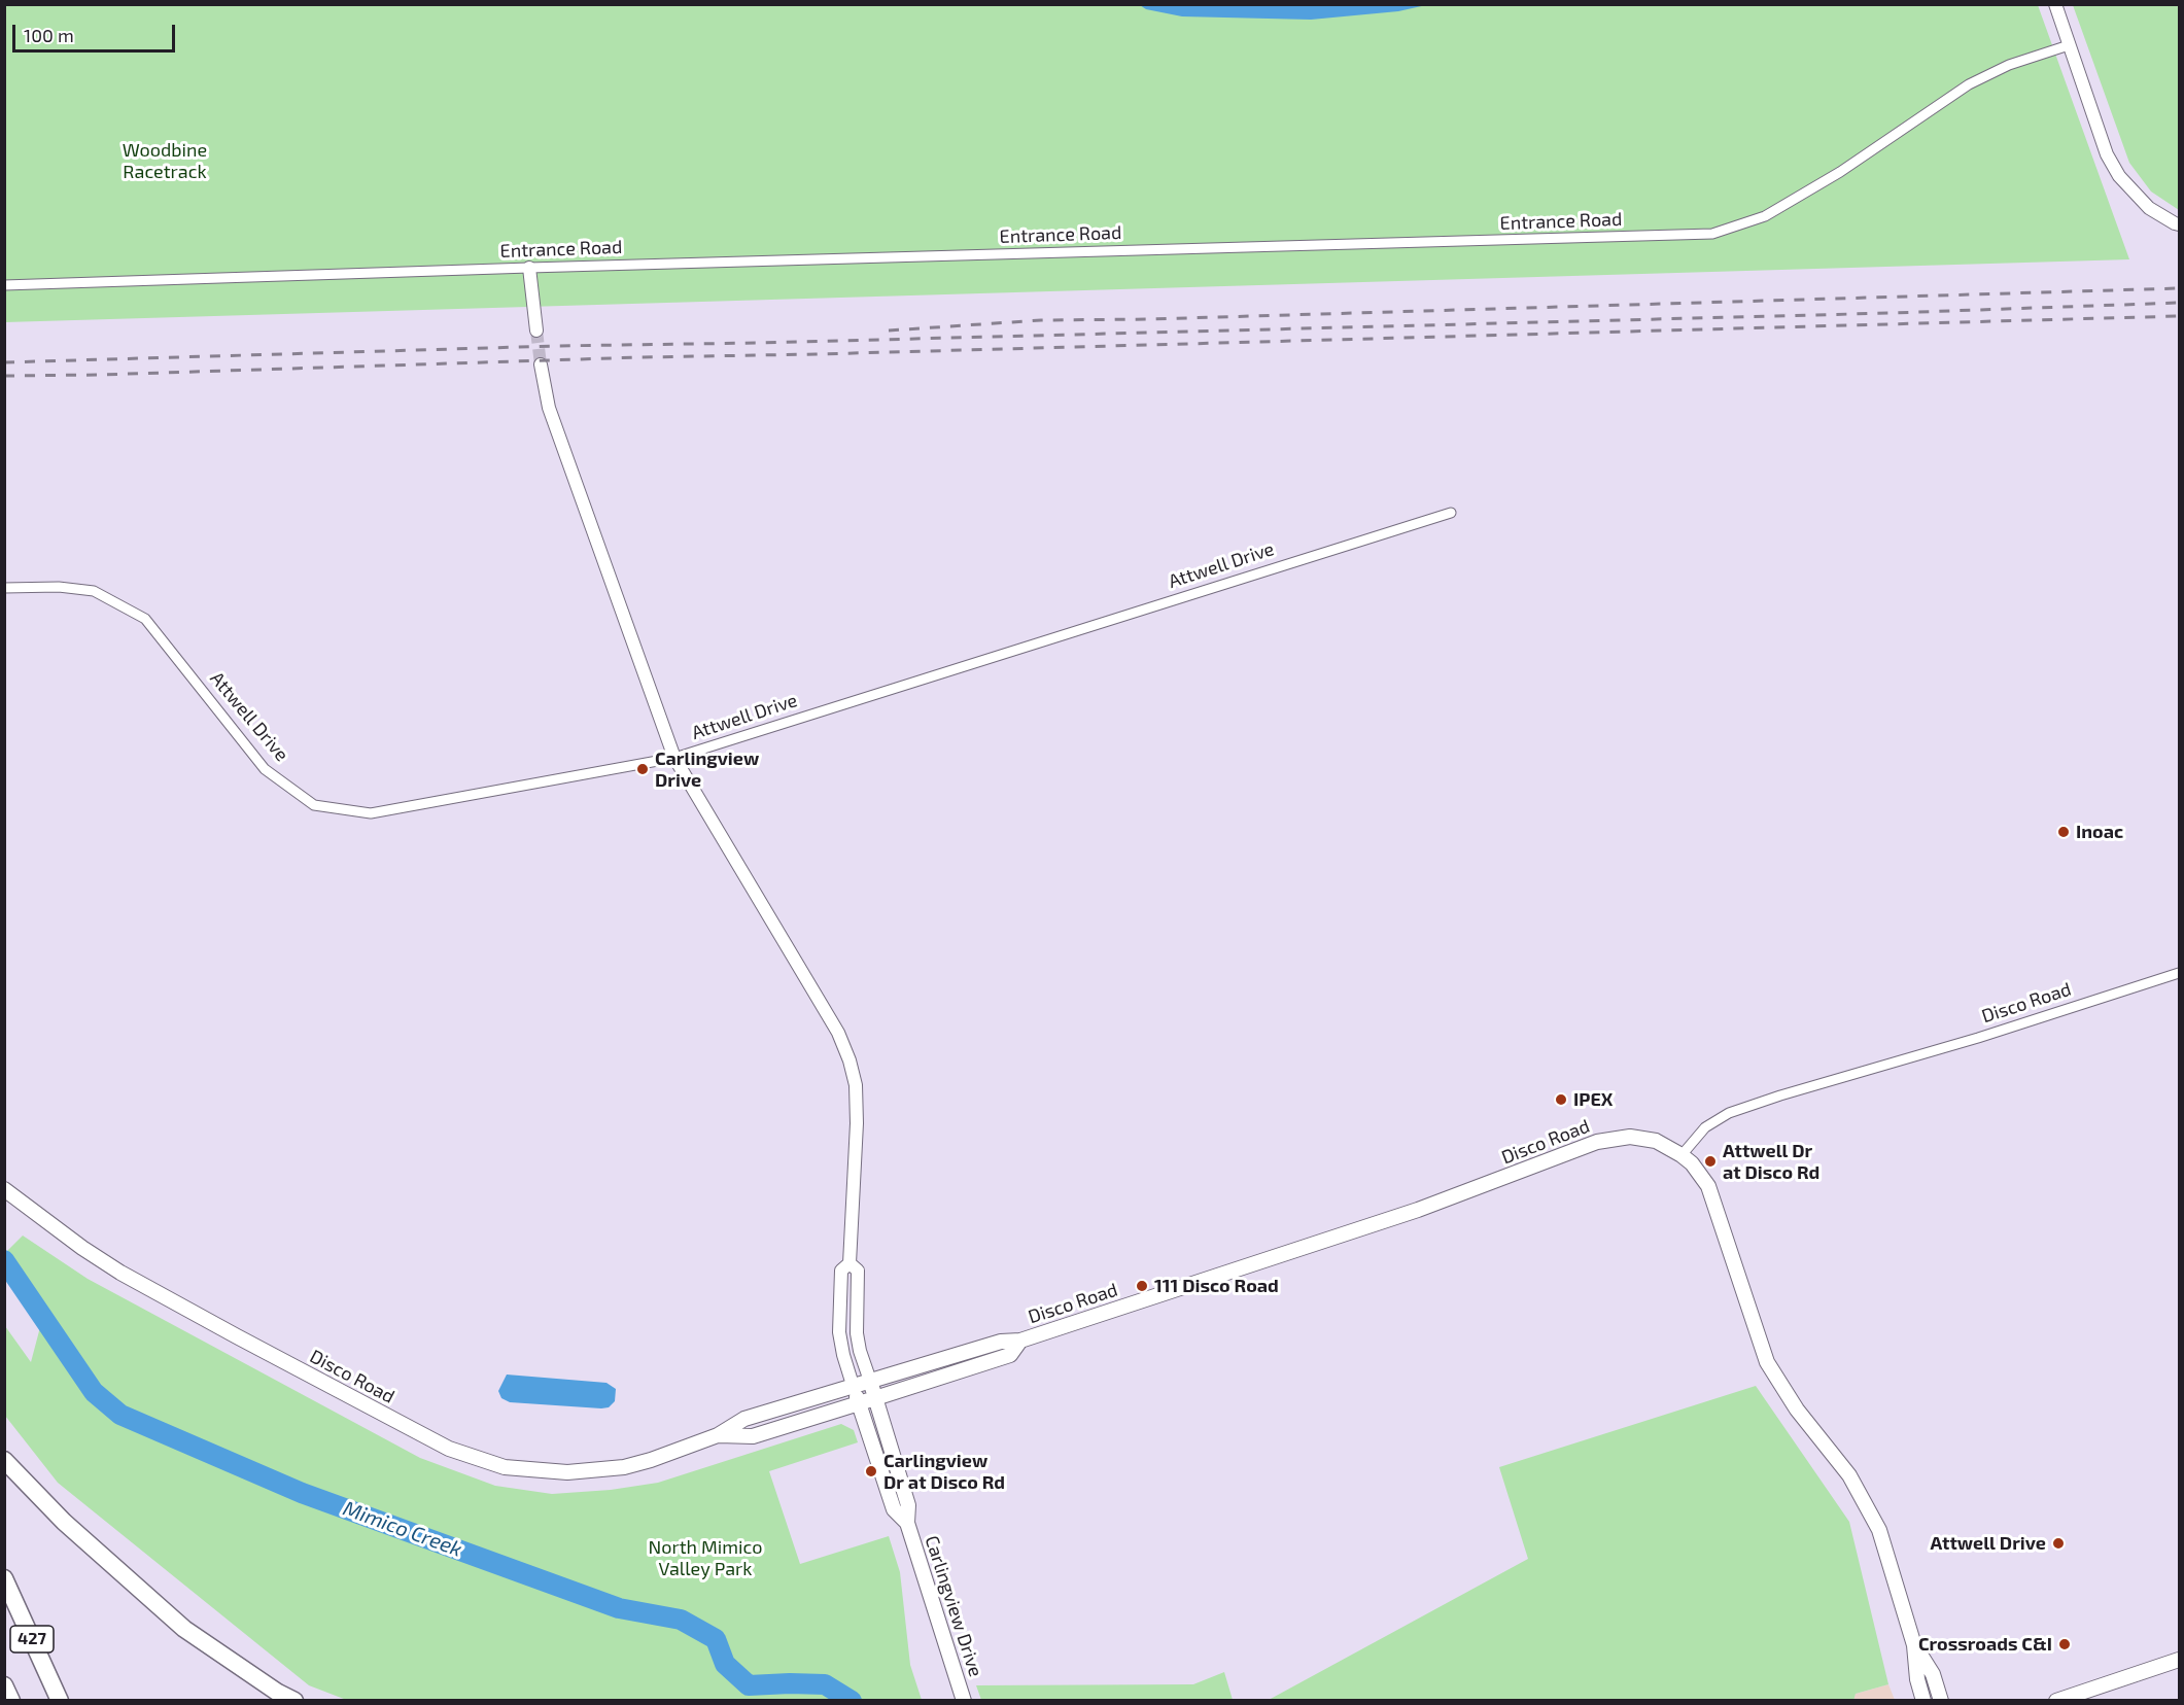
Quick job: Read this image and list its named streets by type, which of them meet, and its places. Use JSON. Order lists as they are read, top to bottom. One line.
{"streets":{"highway":["427"],"main road":["Disco Road","Carlingview Drive"],"street":["Entrance Road","Attwell Drive"]},"crossings":[["Attwell Drive","Carlingview Drive"],["Disco Road","Carlingview Drive"]],"water":["Mimico Creek"],"parks":["Woodbine Racetrack","North Mimico Valley Park"],"places":["Carlingview Drive","Inoac","IPEX","Attwell Dr at Disco Rd","111 Disco Road","Carlingview Dr at Disco Rd","Attwell Drive","Crossroads C&I"],"scale_bar":"100 m"}
